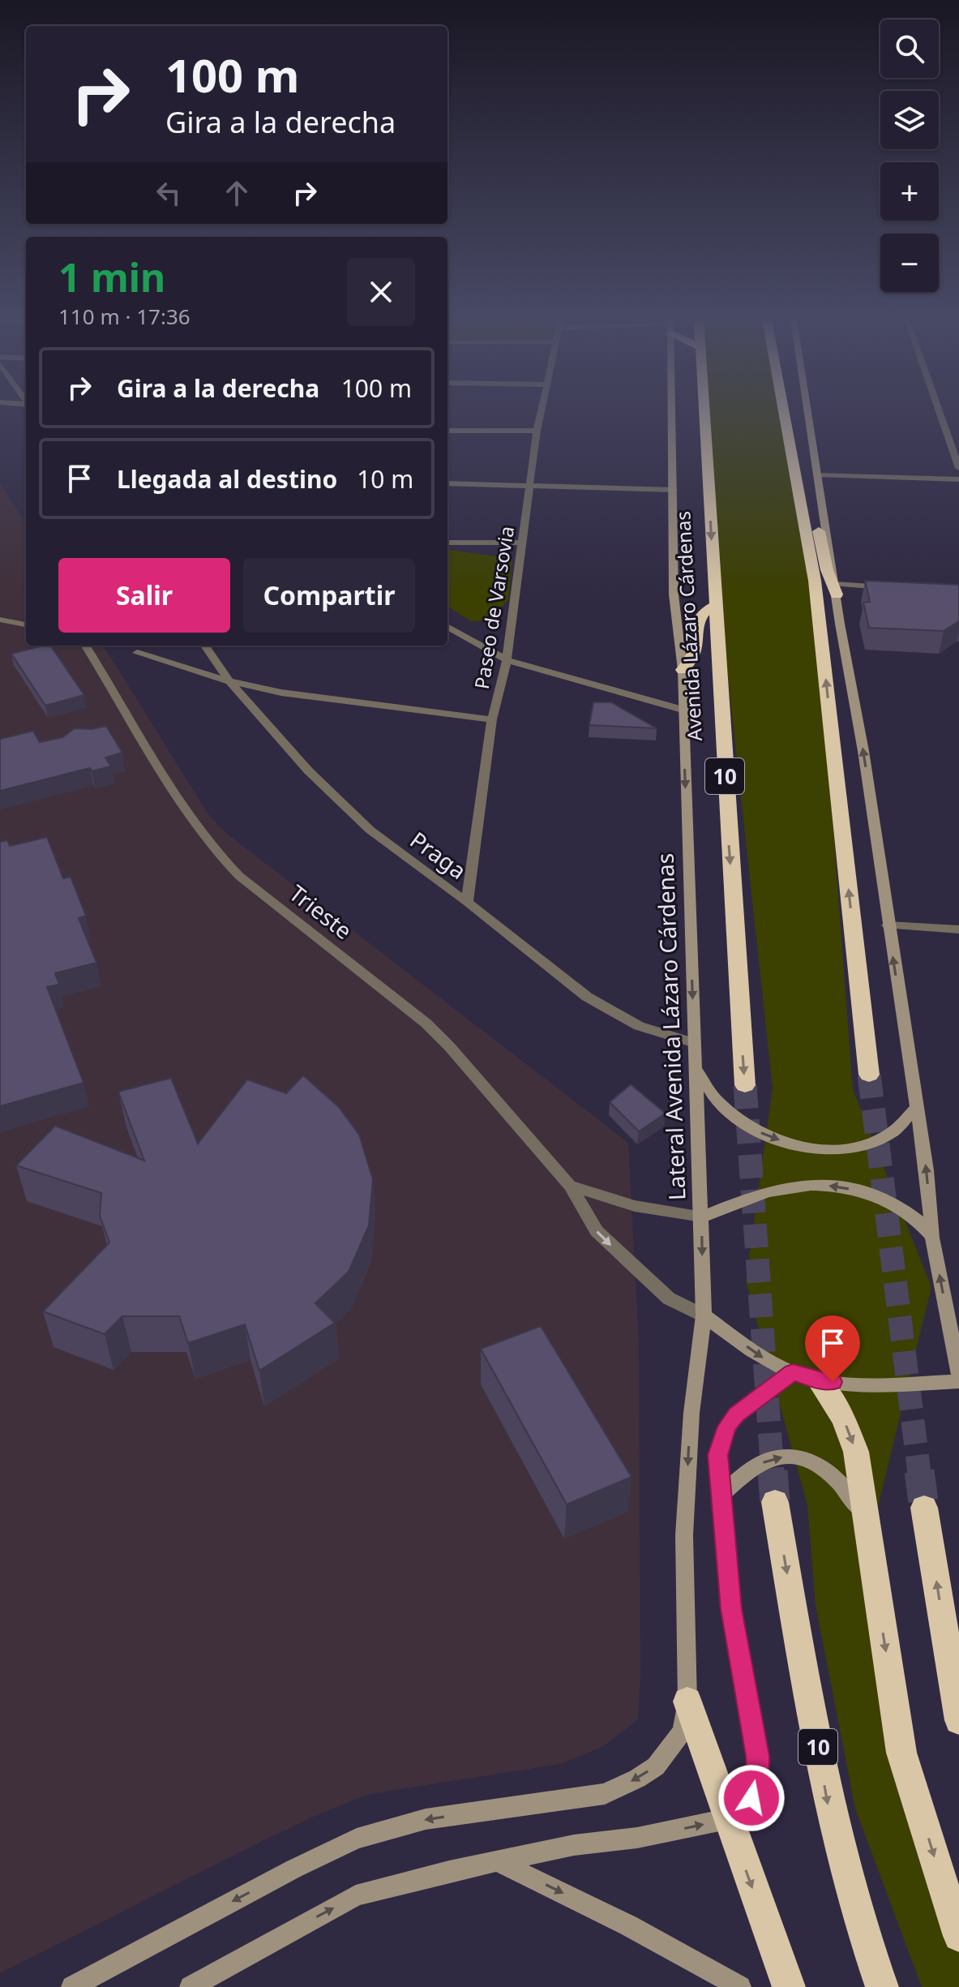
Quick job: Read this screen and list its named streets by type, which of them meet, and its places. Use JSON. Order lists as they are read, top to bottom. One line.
{"streets":{"highway":["Avenida Lázaro Cárdenas","10"],"main road":["Lateral Avenida Lázaro Cárdenas"],"street":["Paseo de Varsovia","Praga","Trieste"]},"crossings":[["Paseo de Varsovia","Praga"],["Praga","Lateral Avenida Lázaro Cárdenas"],["Trieste","Lateral Avenida Lázaro Cárdenas"]],"one_way":["Lateral Avenida Lázaro Cárdenas"],"page":{"map_buttons":["+","−"],"turn":["100 m","Gira a la derecha"],"heading":["1 min","110 m · 17:36"],"list":[{"name":"Gira a la derecha","value":"100 m"},{"name":"Llegada al destino","value":"10 m"}],"buttons":["Salir","Compartir"]}}
